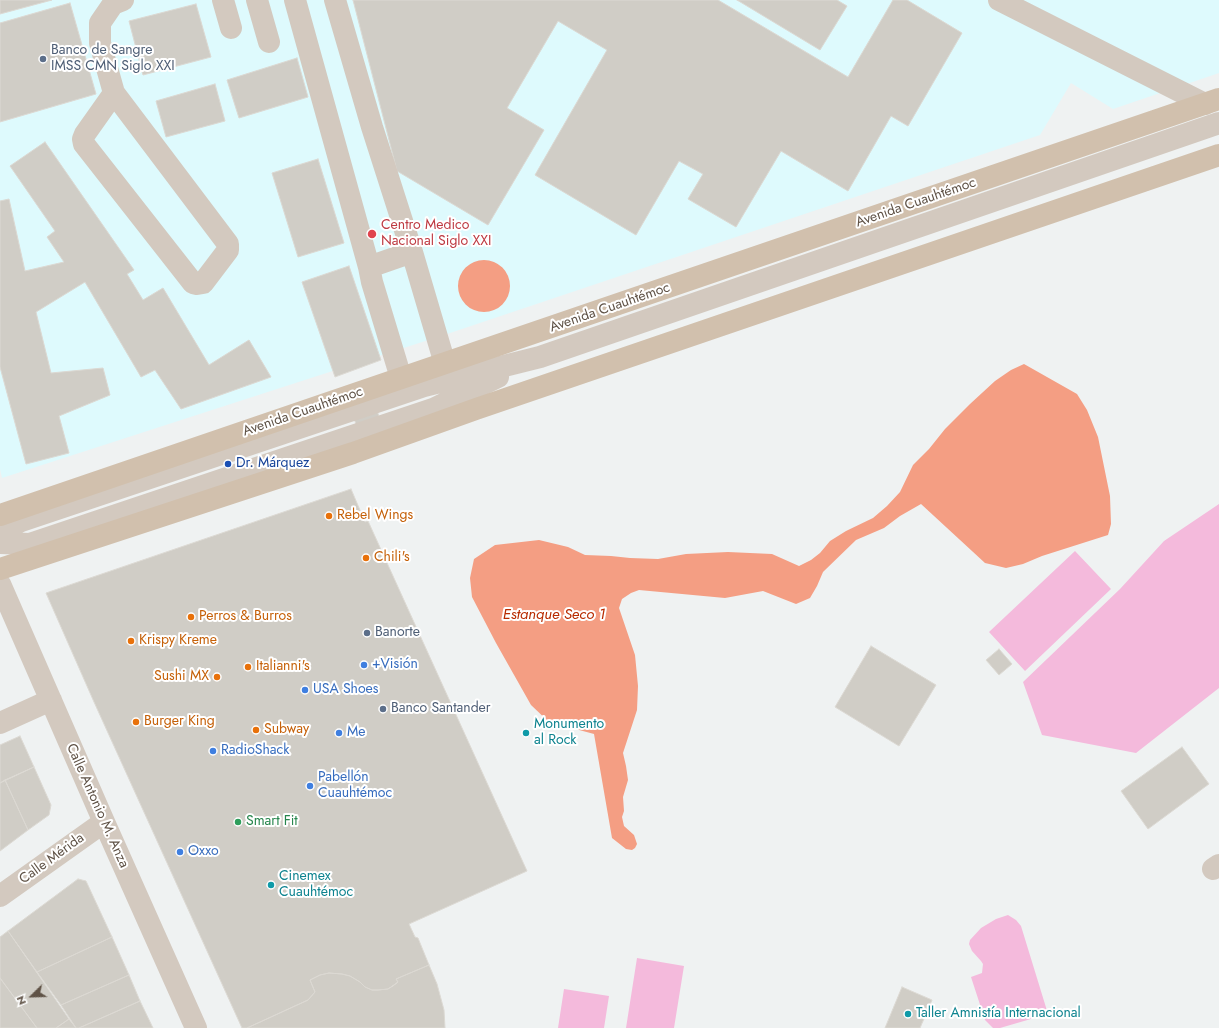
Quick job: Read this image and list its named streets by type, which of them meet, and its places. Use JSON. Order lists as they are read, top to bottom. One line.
{"streets":{"main road":["Avenida Cuauhtémoc"],"street":["Calle Antonio M. Anza","Calle Mérida"]},"crossings":[["Calle Antonio M. Anza","Calle Mérida"]],"water":["Estanque Seco 1"],"places":["Banco de Sangre IMSS CMN Siglo XXI","Centro Medico Nacional Siglo XXI","Dr. Márquez","Rebel Wings","Chili's","Perros & Burros","Banorte","Krispy Kreme","+Visión","Italianni's","Sushi MX","USA Shoes","Banco Santander","Burger King","Subway","Me","Monumento al Rock","RadioShack","Pabellón Cuauhtémoc","Smart Fit","Oxxo","Cinemex Cuauhtémoc","Taller Amnistía Internacional"],"north":"bottom left"}
